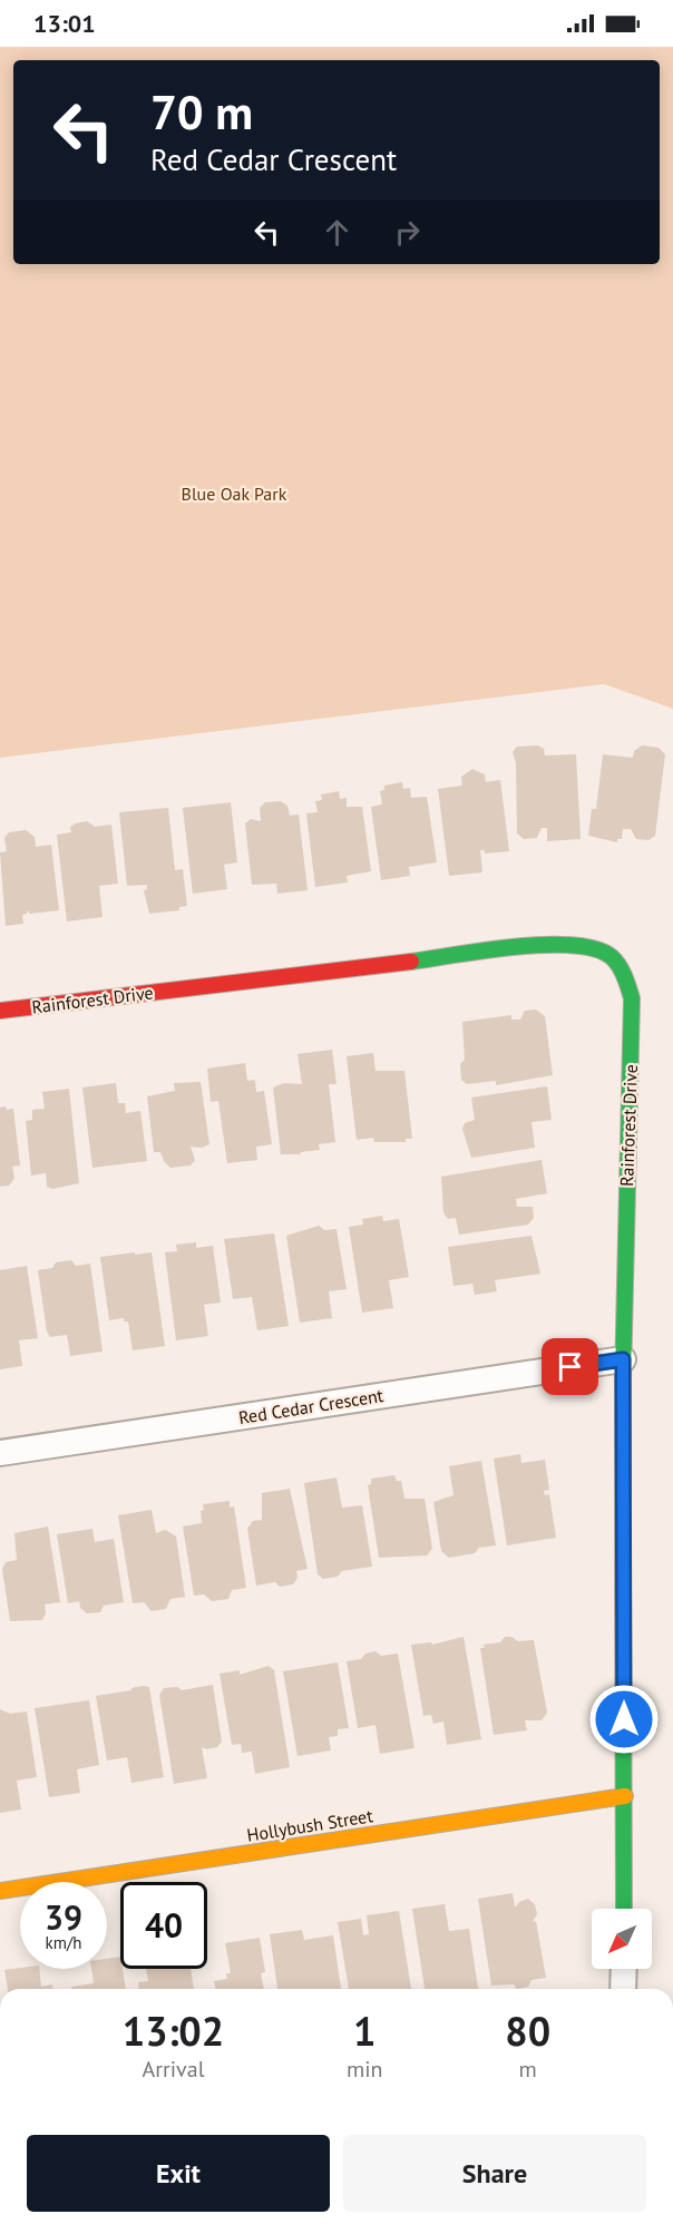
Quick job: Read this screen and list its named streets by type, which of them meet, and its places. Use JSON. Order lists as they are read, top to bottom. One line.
{"streets":{"street":["Rainforest Drive","Red Cedar Crescent","Hollybush Street"]},"crossings":[["Rainforest Drive","Red Cedar Crescent"],["Rainforest Drive","Hollybush Street"]],"parks":["Blue Oak Park"],"north":"bottom left","page":{"status":"13:01","turn":["70 m","Red Cedar Crescent"],"speed":"39 km/h","limit":"40","eta":["13:02","Arrival","1","min","80","m"],"buttons":["Exit","Share"]}}
